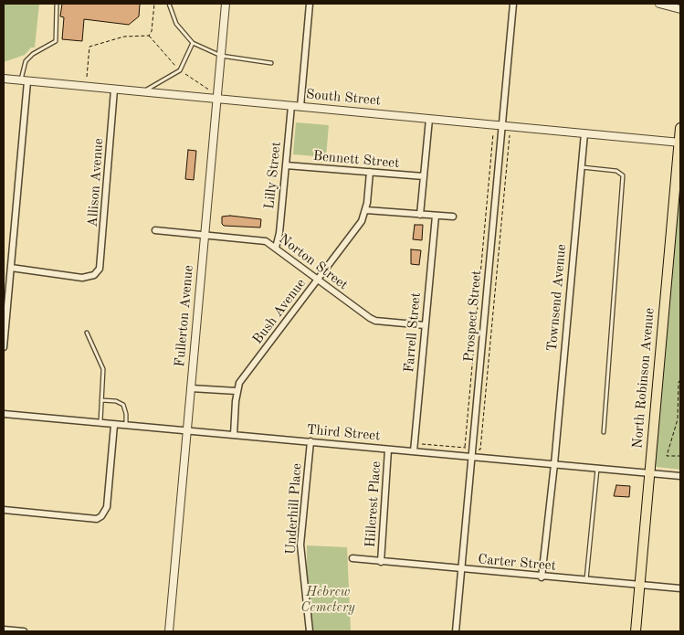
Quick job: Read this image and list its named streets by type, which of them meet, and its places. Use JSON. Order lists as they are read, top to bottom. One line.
{"streets":{"highway":["North Robinson Avenue"],"street":["South Street","Bennett Street","Lilly Street","Allison Avenue","Norton Street","Townsend Avenue","Bush Avenue","Fullerton Avenue","Prospect Street","Farrell Street","Third Street","Hillcrest Place","Underhill Place","Carter Street"]},"crossings":[["South Street","Lilly Street"],["South Street","Allison Avenue"],["South Street","Townsend Avenue"],["South Street","Fullerton Avenue"],["South Street","Prospect Street"],["South Street","North Robinson Avenue"],["Bennett Street","Lilly Street"],["Bennett Street","Bush Avenue"],["Lilly Street","Norton Street"],["Norton Street","Bush Avenue"],["Norton Street","Fullerton Avenue"],["Norton Street","Farrell Street"],["Townsend Avenue","Third Street"],["Townsend Avenue","Carter Street"],["Bush Avenue","Third Street"],["Fullerton Avenue","Third Street"],["Prospect Street","Third Street"],["Prospect Street","Carter Street"],["Farrell Street","Third Street"],["North Robinson Avenue","Third Street"],["North Robinson Avenue","Carter Street"],["Third Street","Hillcrest Place"],["Third Street","Underhill Place"],["Hillcrest Place","Carter Street"]],"parks":["Hebrew Cemetery"]}
